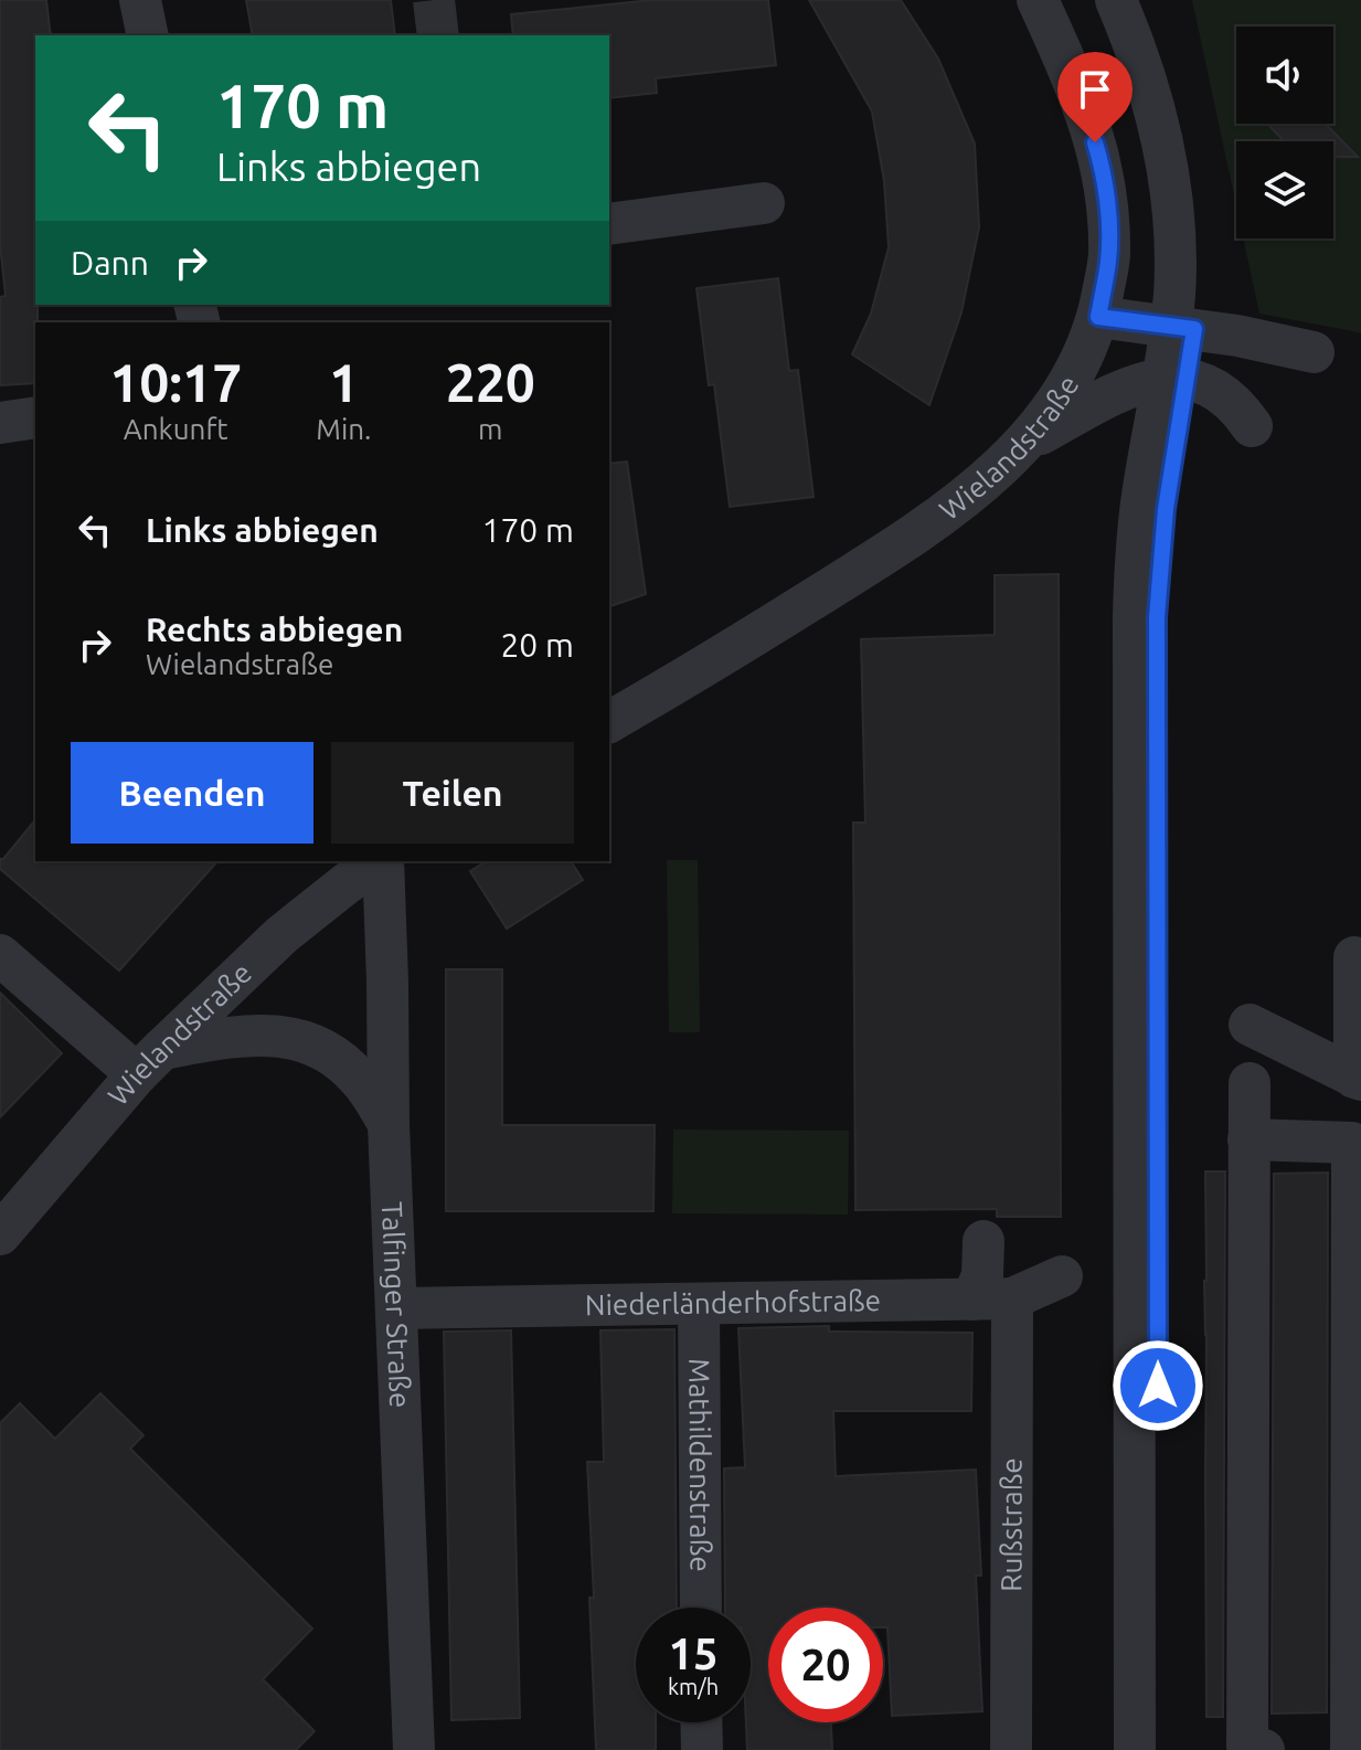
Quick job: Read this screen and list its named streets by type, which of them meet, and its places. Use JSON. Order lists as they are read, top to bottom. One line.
{"streets":{"street":["Wielandstraße","Niederländerhofstraße","Talfinger Straße","Mathildenstraße","Rußstraße"]},"crossings":[["Niederländerhofstraße","Talfinger Straße"],["Niederländerhofstraße","Mathildenstraße"],["Niederländerhofstraße","Rußstraße"]],"page":{"turn":["170 m","Links abbiegen"],"then":"Dann","eta":["10:17","Ankunft","1","Min.","220","m"],"list":[{"name":"Links abbiegen","value":"170 m"},{"name":"Rechts abbiegen","note":"Wielandstraße","value":"20 m"}],"buttons":["Beenden","Teilen"],"speed":"15 km/h","limit":"20"}}
